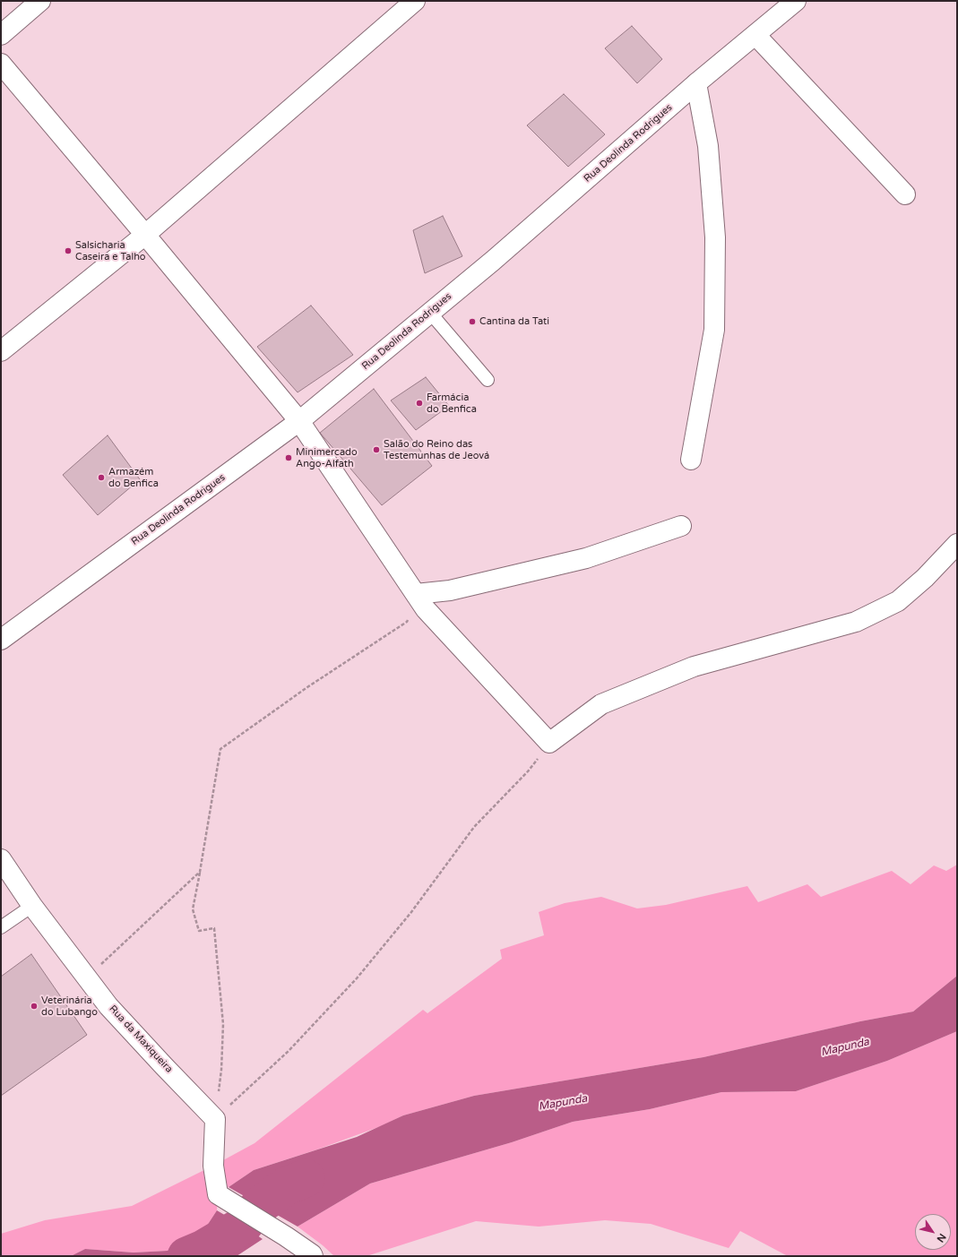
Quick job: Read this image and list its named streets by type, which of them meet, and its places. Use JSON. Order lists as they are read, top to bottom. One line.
{"streets":{"street":["Rua Deolinda Rodrigues","Rua da Maxiqueira"]},"water":["Mapunda"],"places":["Salsicharia Caseira e Talho","Cantina da Tati","Farmácia do Benfica","Salão do Reino das Testemunhas de Jeová","Minimercado Ango-Alfath","Armazém do Benfica","Veterinária do Lubango"],"north":"bottom right"}
